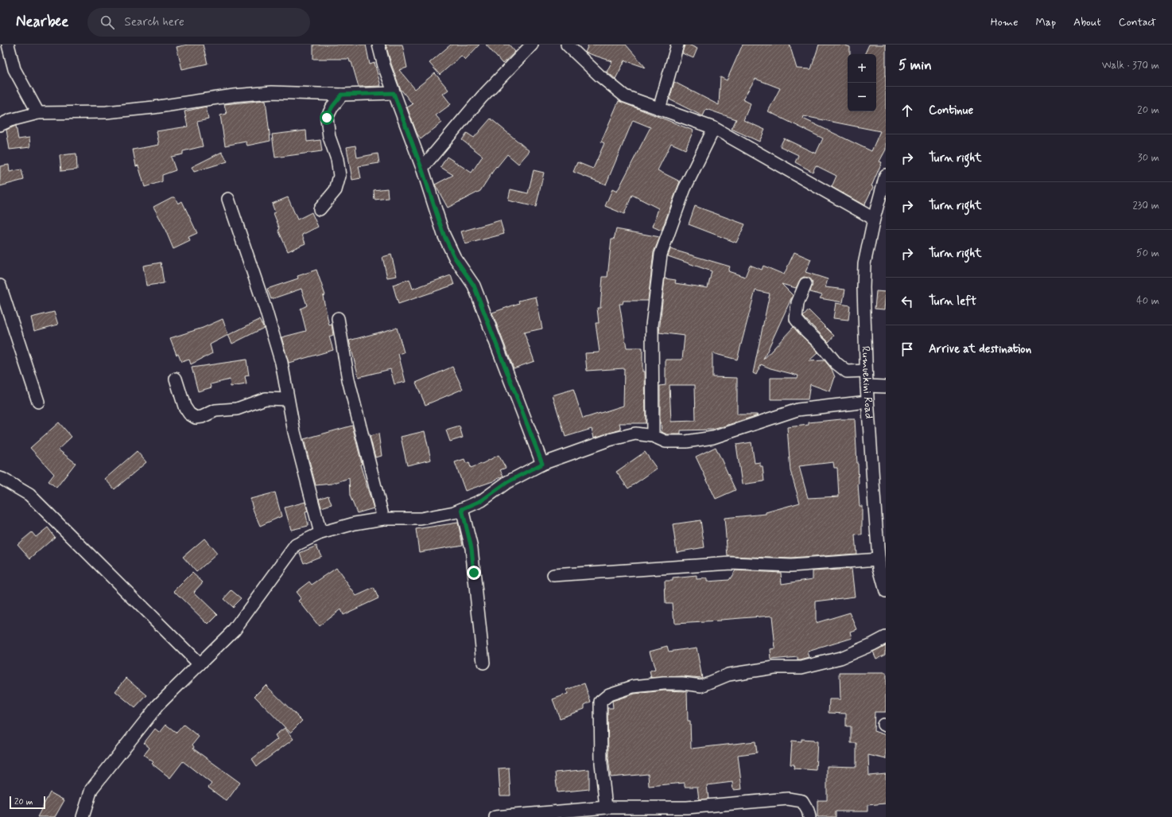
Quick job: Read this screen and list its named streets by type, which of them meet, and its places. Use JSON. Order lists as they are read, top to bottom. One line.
{"streets":{"street":["Rumuekini Road"]},"scale_bar":"20 m","page":{"header":"Nearbee","search":"Search here","nav":["Home","Map","About","Contact"],"heading":["5 min","Walk · 370 m"],"map_buttons":["+","−"],"list":[["Continue","20 m"],["Turn right","30 m"],["Turn right","230 m"],["Turn right","50 m"],["Turn left","40 m"],"Arrive at destination"],"scale":"20 m"}}
